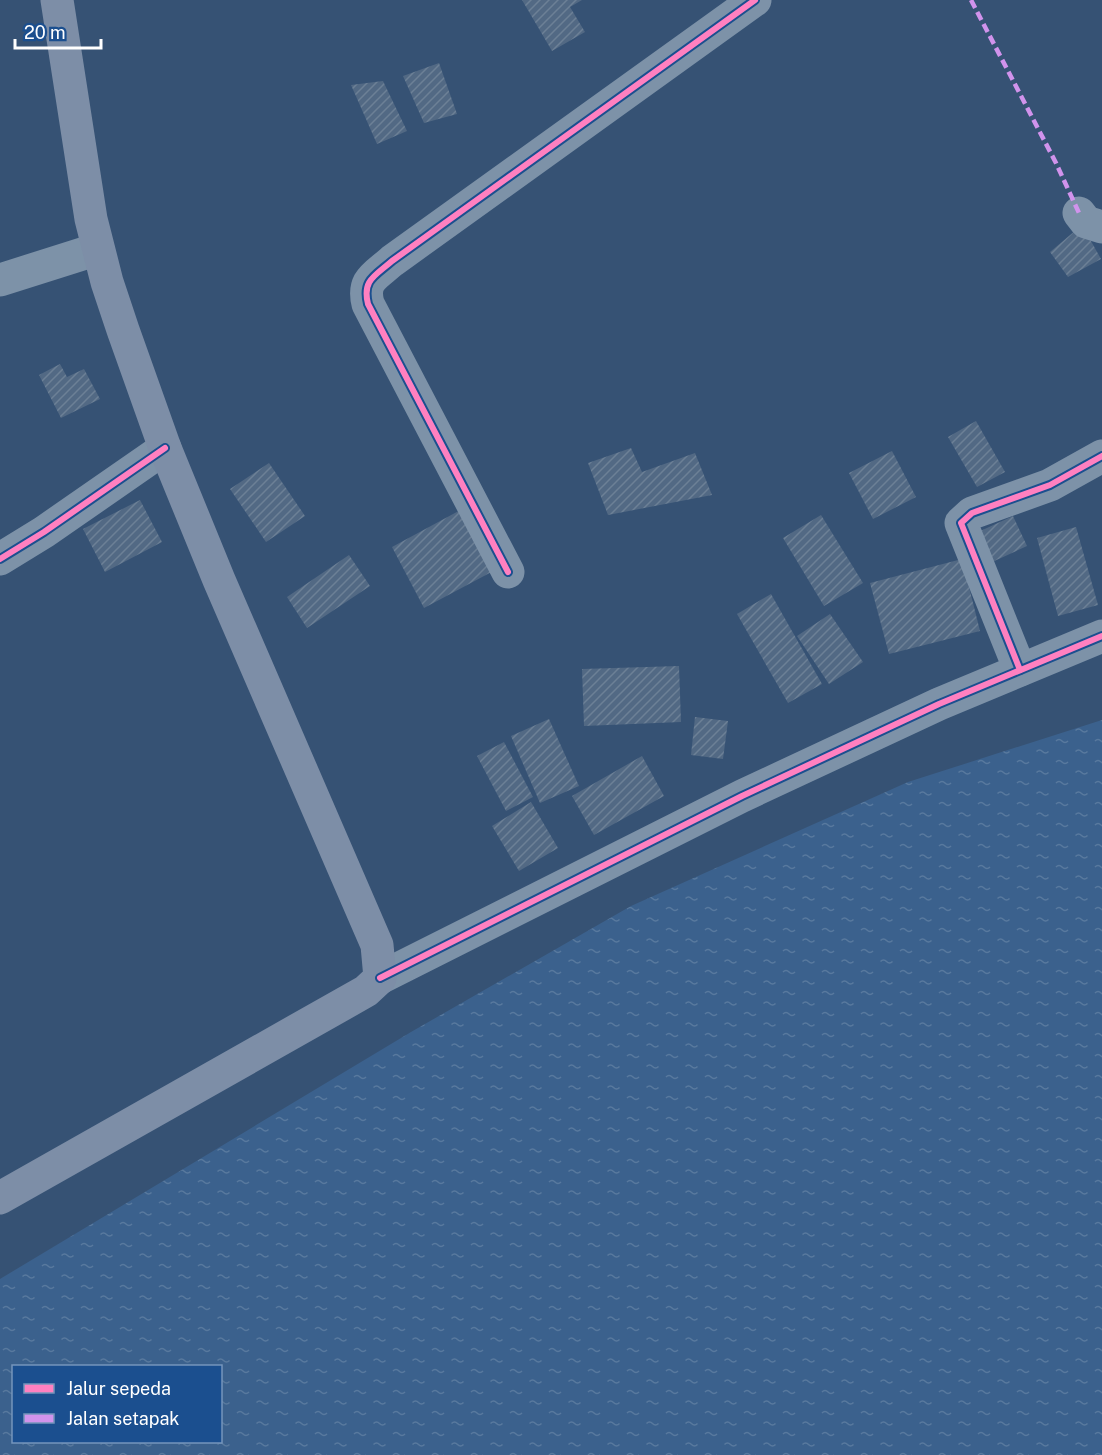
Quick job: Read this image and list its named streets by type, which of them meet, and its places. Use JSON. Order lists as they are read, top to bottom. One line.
{"legend":["Jalur sepeda","Jalan setapak"],"scale_bar":"20 m"}
